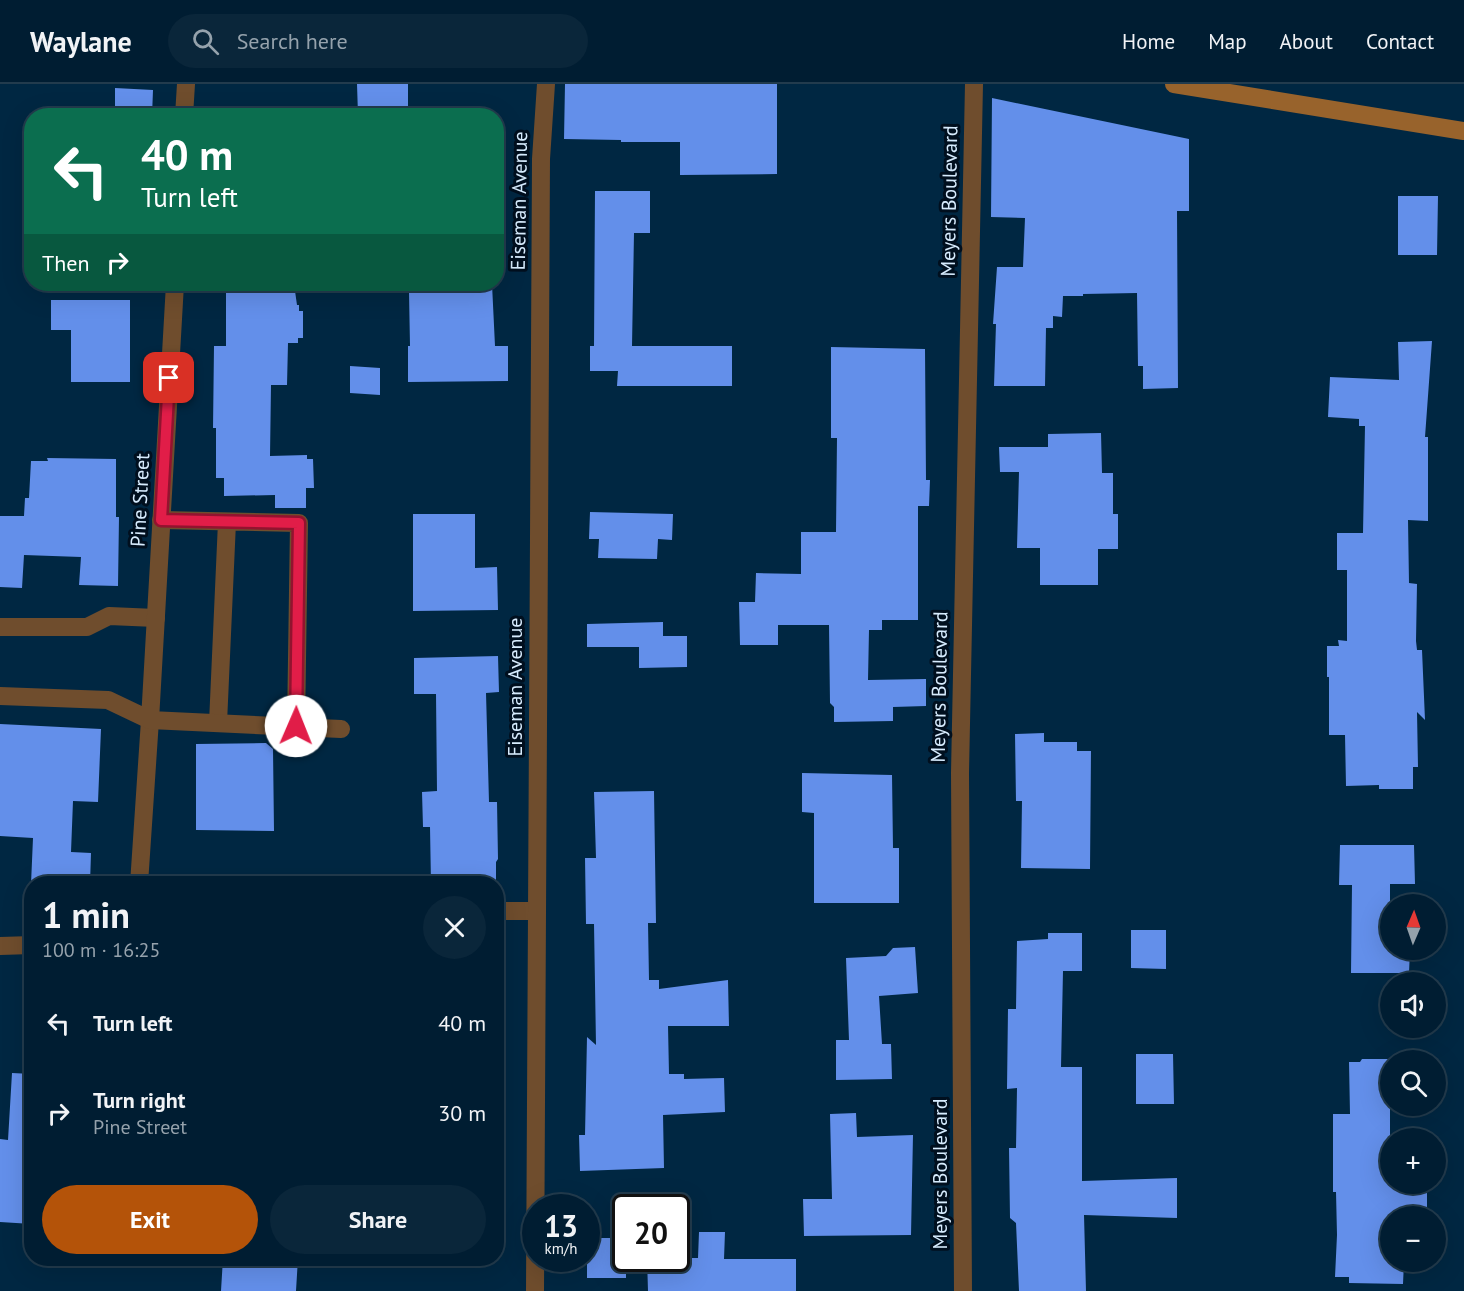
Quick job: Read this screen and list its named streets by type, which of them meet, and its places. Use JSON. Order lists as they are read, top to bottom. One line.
{"streets":{"street":["Eiseman Avenue","Meyers Boulevard","Pine Street"]},"north":"top","page":{"header":"Waylane","search":"Search here","nav":["Home","Map","About","Contact"],"turn":["40 m","Turn left"],"then":"Then","heading":["1 min","100 m · 16:25"],"map_buttons":["+","−"],"list":[{"name":"Turn left","value":"40 m"},{"name":"Turn right","note":"Pine Street","value":"30 m"}],"buttons":["Exit","Share"],"speed":"13 km/h","limit":"20"}}
